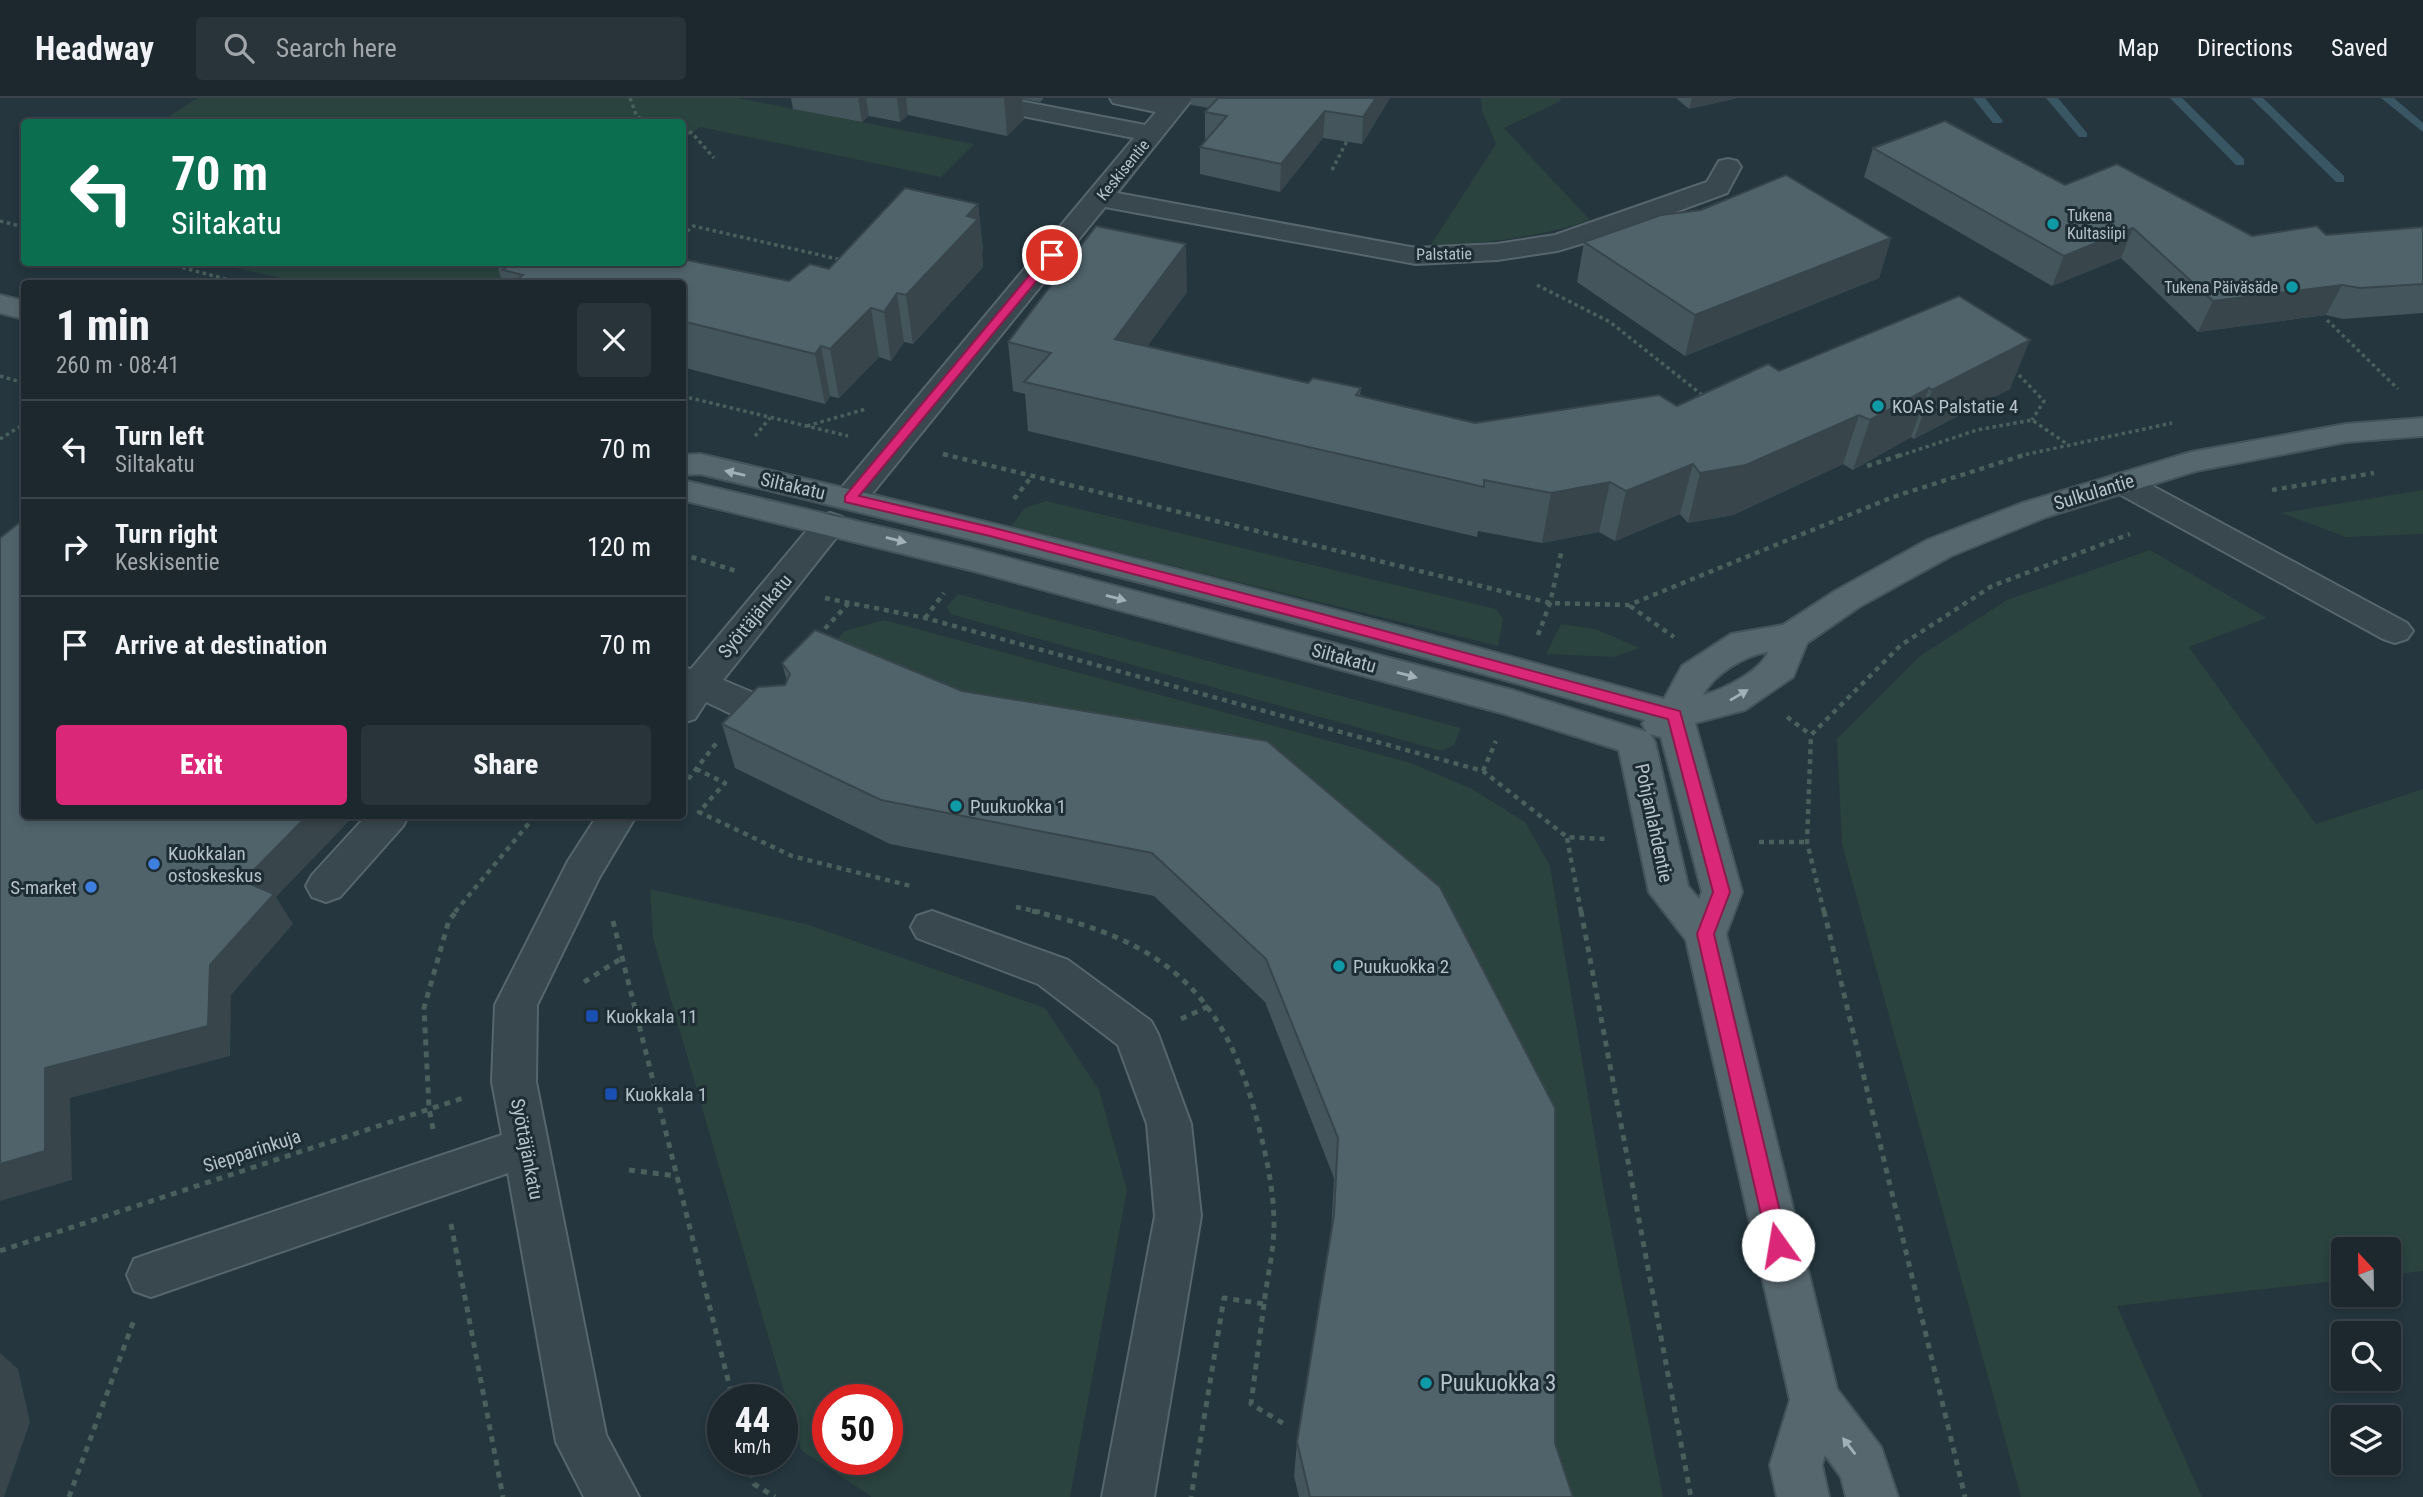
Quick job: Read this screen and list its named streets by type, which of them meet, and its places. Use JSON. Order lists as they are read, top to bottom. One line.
{"streets":{"main road":["Siltakatu","Sulkulantie","Pohjanlahdentie"],"street":["Keskisentie","Palstatie","Syöttäjänkatu"],"path":["Siepparinkuja"]},"crossings":[["Keskisentie","Palstatie"],["Keskisentie","Siltakatu"],["Keskisentie","Syöttäjänkatu"],["Siltakatu","Sulkulantie"],["Siltakatu","Syöttäjänkatu"],["Siltakatu","Pohjanlahdentie"],["Sulkulantie","Pohjanlahdentie"],["Syöttäjänkatu","Siepparinkuja"]],"places":{"other":["Tukena Kultasiipi","Tukena Päiväsäde","KOAS Palstatie 4","Puukuokka 1","Kuokkalan ostoskeskus","S-market","Puukuokka 2","Puukuokka 3"],"transit":["Kuokkala 11","Kuokkala 1"]},"north":"top","page":{"header":"Headway","search":"Search here","nav":["Map","Directions","Saved"],"turn":["70 m","Siltakatu"],"heading":["1 min","260 m · 08:41"],"list":[{"name":"Turn left","note":"Siltakatu","value":"70 m"},{"name":"Turn right","note":"Keskisentie","value":"120 m"},{"name":"Arrive at destination","value":"70 m"}],"buttons":["Exit","Share"],"speed":"44 km/h","limit":"50"}}
